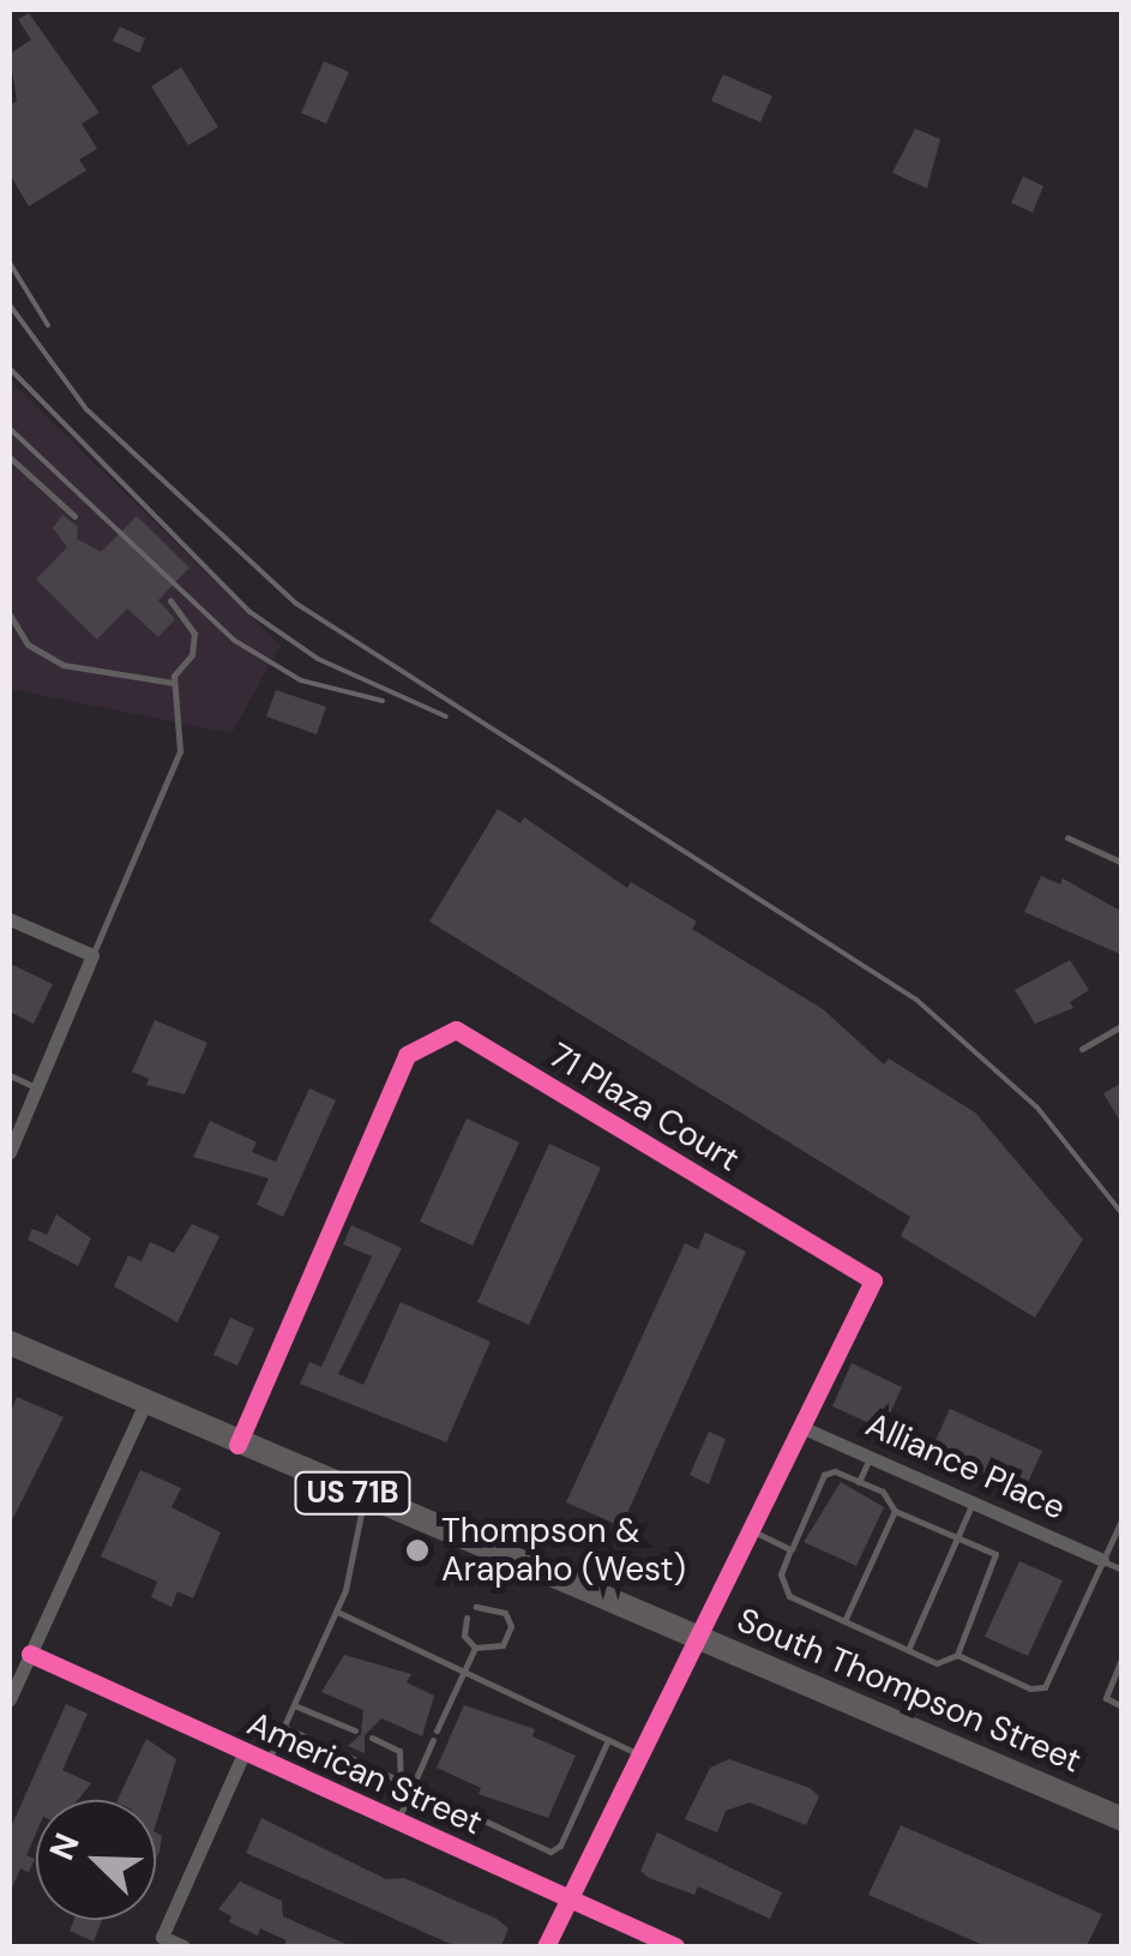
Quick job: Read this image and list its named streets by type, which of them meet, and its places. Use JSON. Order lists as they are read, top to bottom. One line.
{"streets":{"highway":["US 71B","South Thompson Street"],"street":["71 Plaza Court","Alliance Place","American Street"]},"crossings":[["71 Plaza Court","Alliance Place"],["71 Plaza Court","South Thompson Street"],["71 Plaza Court","American Street"]],"places":["Thompson & Arapaho (West)"],"north":"top left"}
